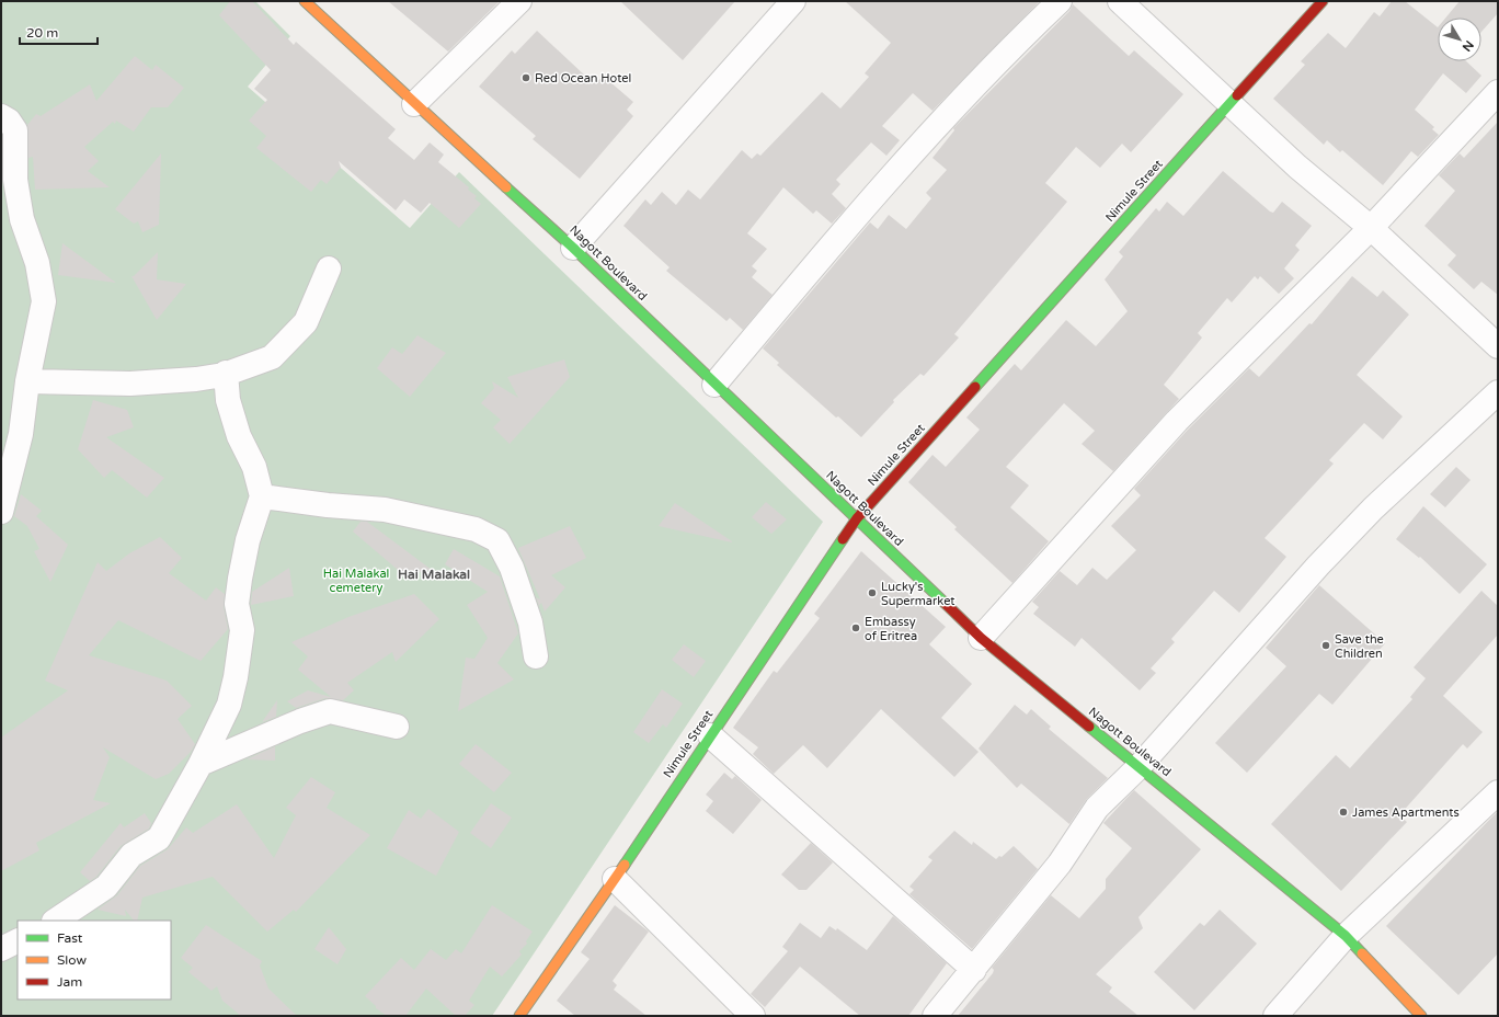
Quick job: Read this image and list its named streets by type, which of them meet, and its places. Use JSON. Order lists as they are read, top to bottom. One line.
{"streets":{"street":["Nimule Street","Nagott Boulevard"]},"crossings":[["Nimule Street","Nagott Boulevard"]],"districts":["Hai Malakal"],"parks":["Hai Malakal cemetery"],"places":["Red Ocean Hotel","Lucky's Supermarket","Embassy of Eritrea","Save the Children","James Apartments"],"legend":["Fast","Slow","Jam"],"scale_bar":"20 m","north":"bottom right"}
